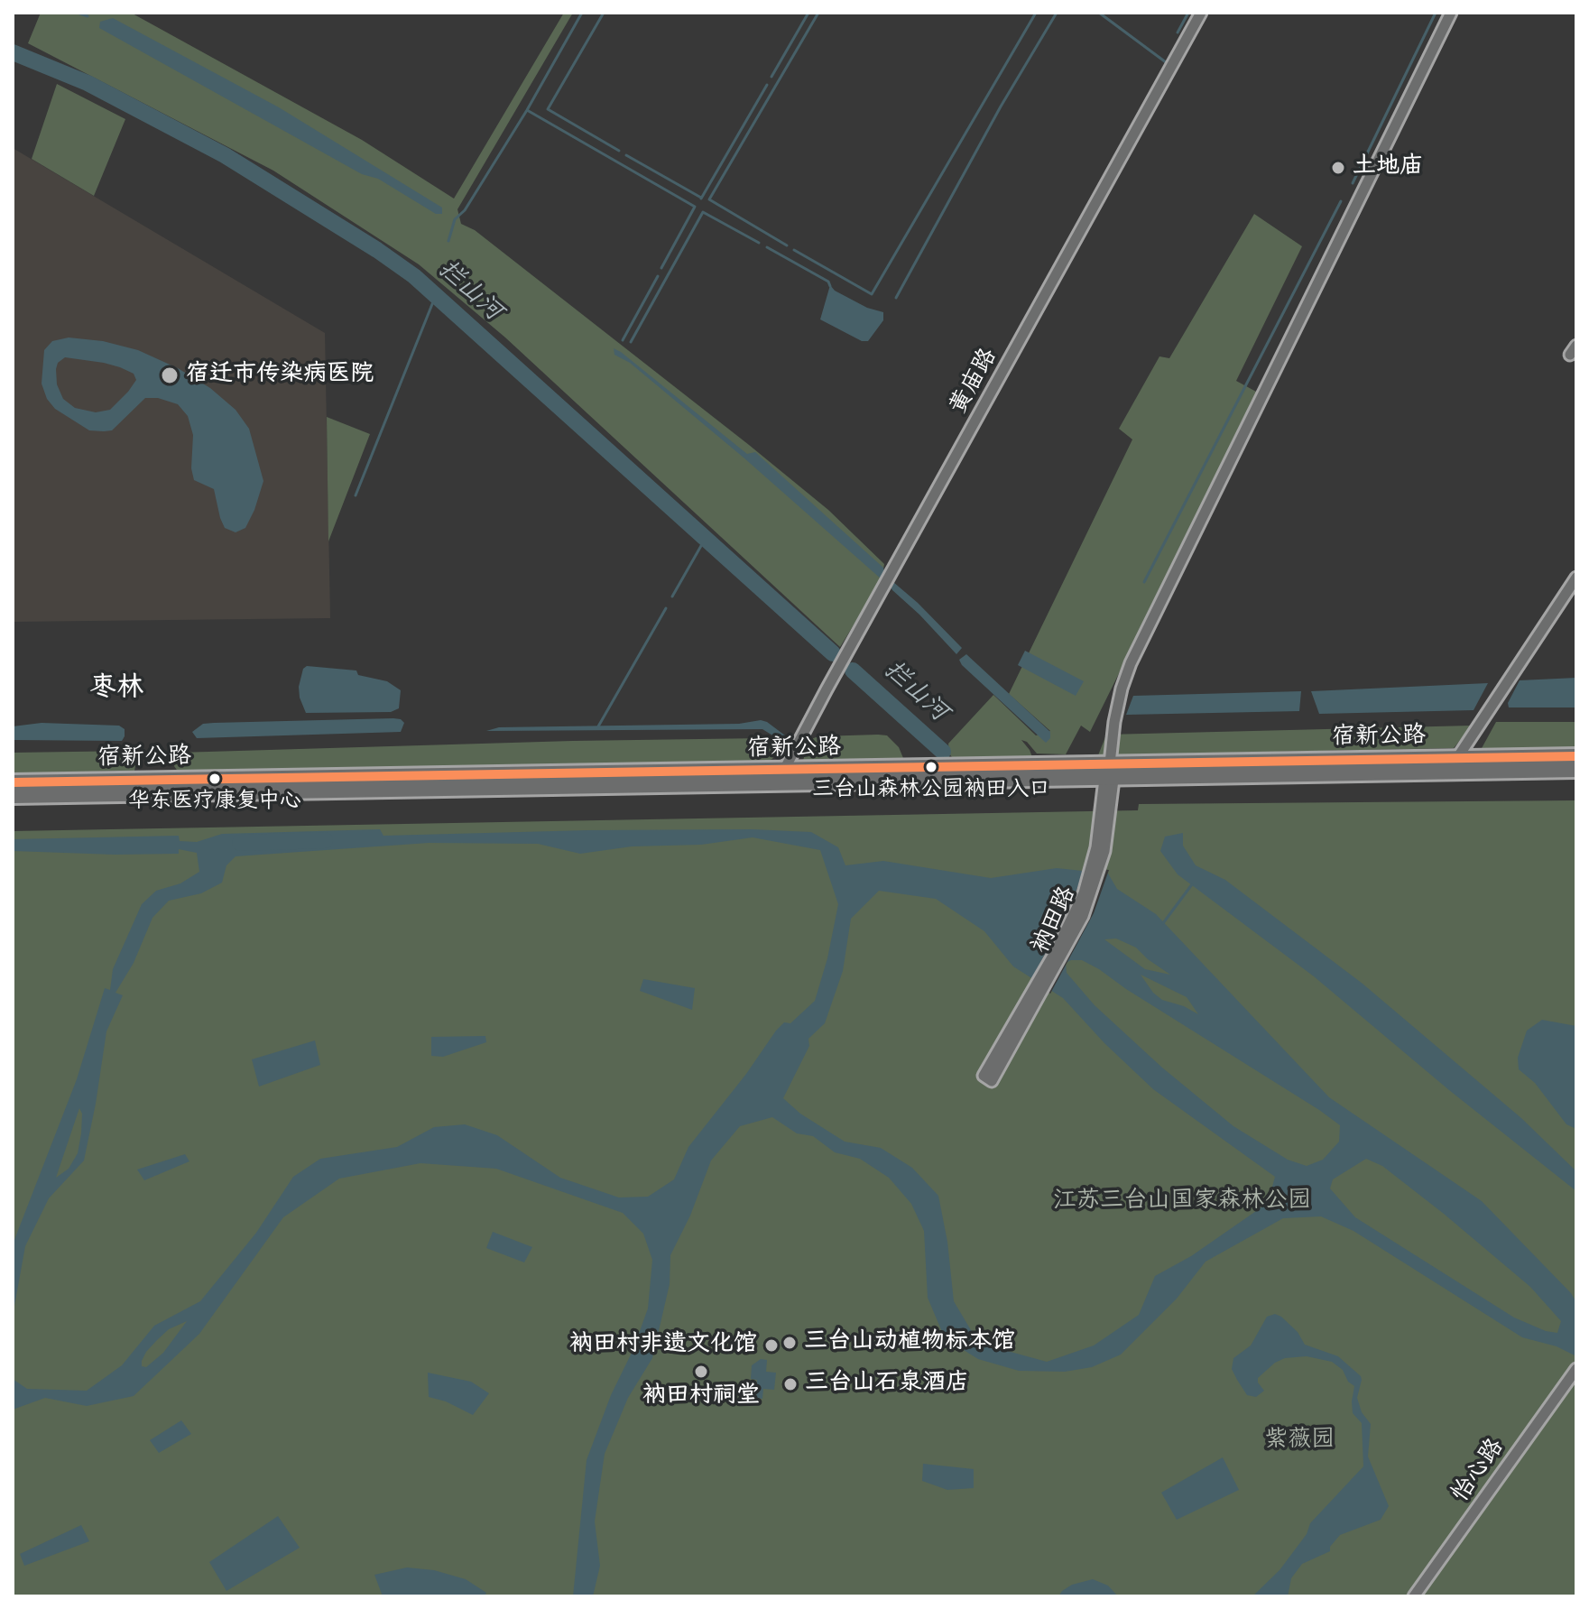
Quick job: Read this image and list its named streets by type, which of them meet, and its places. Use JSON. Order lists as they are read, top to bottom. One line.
{"streets":{"highway":["宿新公路"],"street":["黄庙路","衲田路","怡心路"]},"crossings":[["黄庙路","宿新公路"],["宿新公路","衲田路"]],"districts":["枣林"],"water":["拦山河"],"parks":["江苏三台山国家森林公园","紫薇园"],"places":["土地庙","宿迁市传染病医院","三台山森林公园衲田入口","华东医疗康复中心","三台山动植物标本馆","衲田村非遗文化馆","衲田村祠堂","三台山石泉酒店"]}
